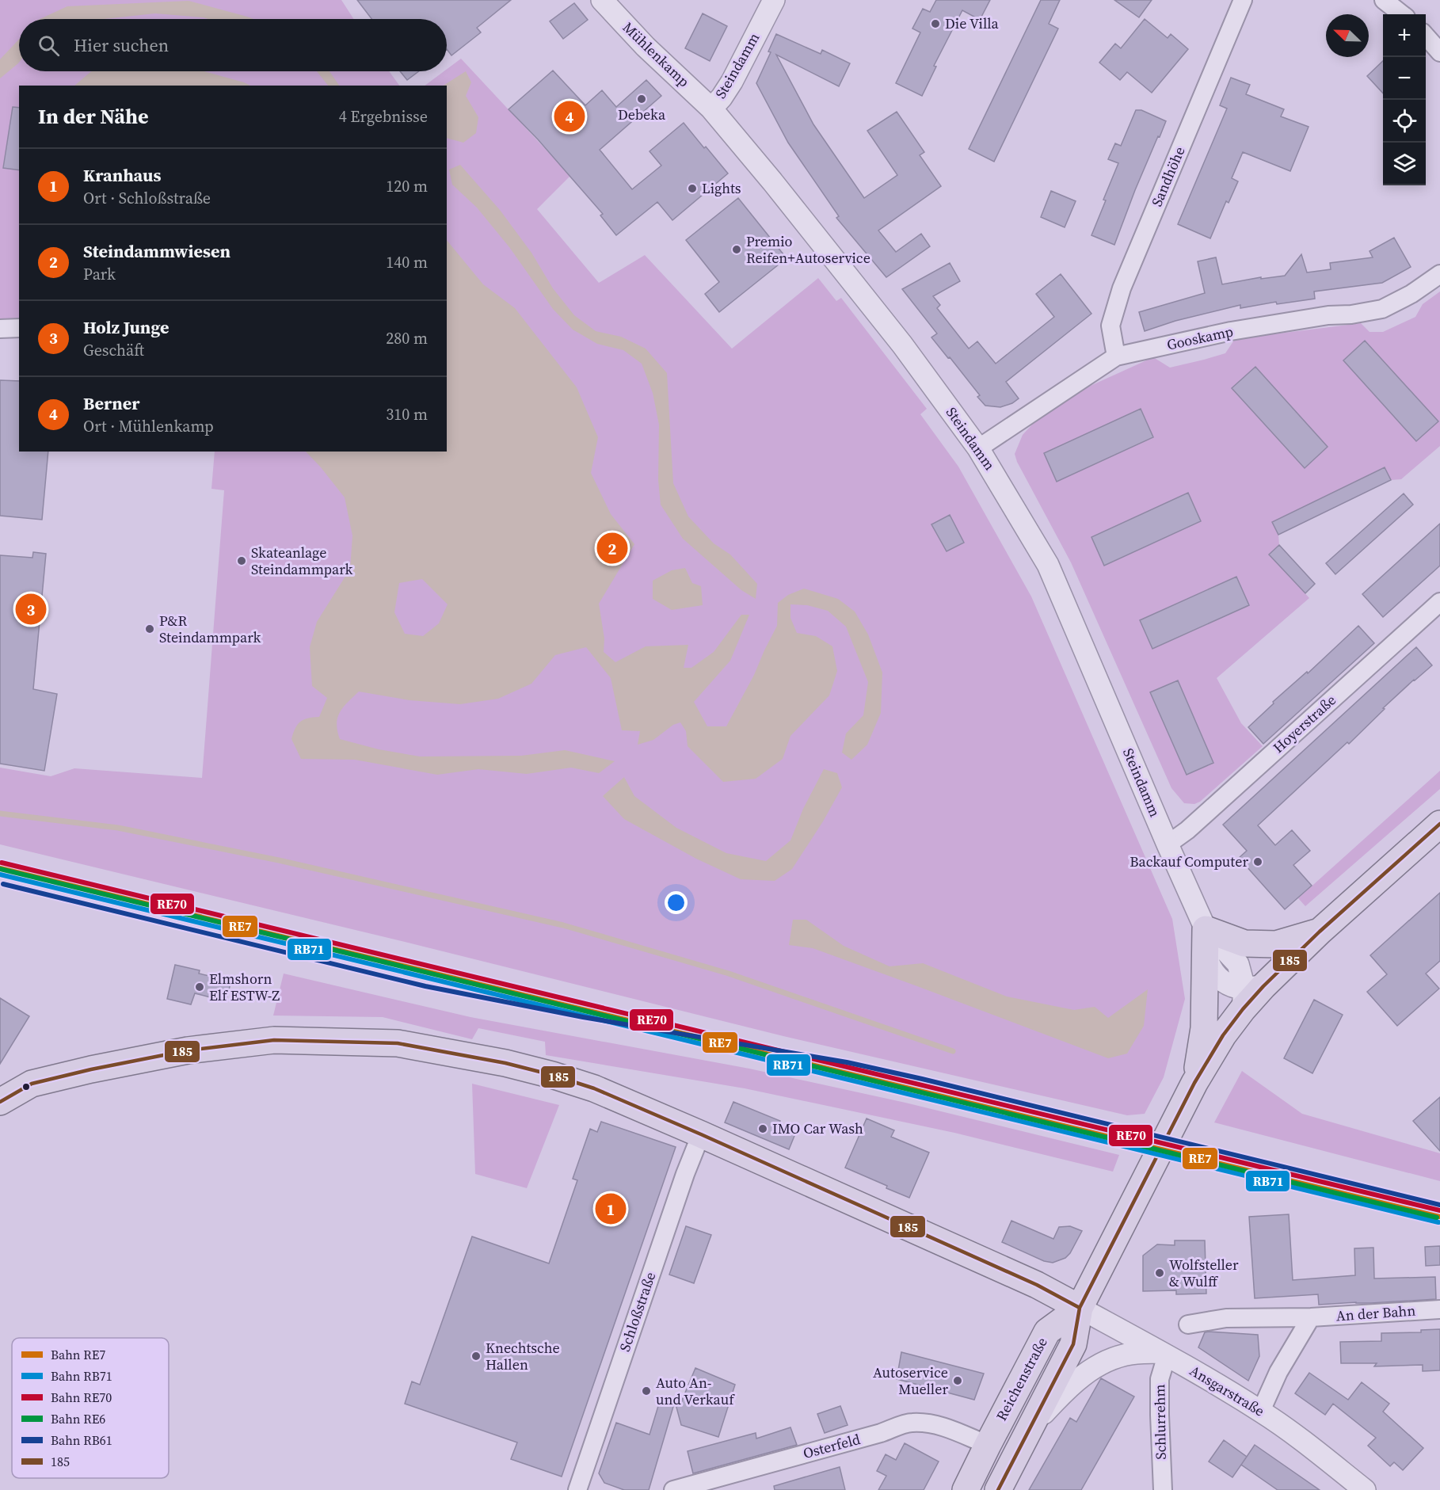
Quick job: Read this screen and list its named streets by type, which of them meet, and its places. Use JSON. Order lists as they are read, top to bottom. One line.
{"streets":{"main road":["Reichenstraße"],"street":["Mühlenkamp","Steindamm","Sandhöhe","Gooskamp","Hoyerstraße","Schloßstraße","An der Bahn","Ansgarstraße","Schlurrehm","Osterfeld"]},"crossings":[["Mühlenkamp","Steindamm"],["Steindamm","Gooskamp"],["Steindamm","Hoyerstraße"],["Sandhöhe","Gooskamp"],["Reichenstraße","Ansgarstraße"],["Reichenstraße","Osterfeld"],["Ansgarstraße","Schlurrehm"]],"places":["Die Villa","Debeka","Lights","Premio Reifen+Autoservice","Skateanlage Steindammpark","P&R Steindammpark","Backauf Computer","Elmshorn Elf ESTW-Z","IMO Car Wash","Wolfsteller & Wulff","Knechtsche Hallen","Autoservice Mueller","Auto An- und Verkauf"],"lines":["transit line 185","rail line RE70","rail line RE7","rail line RE6","rail line RB71","rail line RB61"],"legend":["Bahn RE7","Bahn RB71","Bahn RE70","Bahn RE6","Bahn RB61","185"],"north":"top left","page":{"map_buttons":["+","−"],"search":"Hier suchen","heading":["In der Nähe","4 Ergebnisse"],"pins":["4","2","3","1"],"list":[{"mark":"1","name":"Kranhaus","note":"Ort · Schloßstraße","value":"120 m"},{"mark":"2","name":"Steindammwiesen","note":"Park","value":"140 m"},{"mark":"3","name":"Holz Junge","note":"Geschäft","value":"280 m"},{"mark":"4","name":"Berner","note":"Ort · Mühlenkamp","value":"310 m"}]}}
